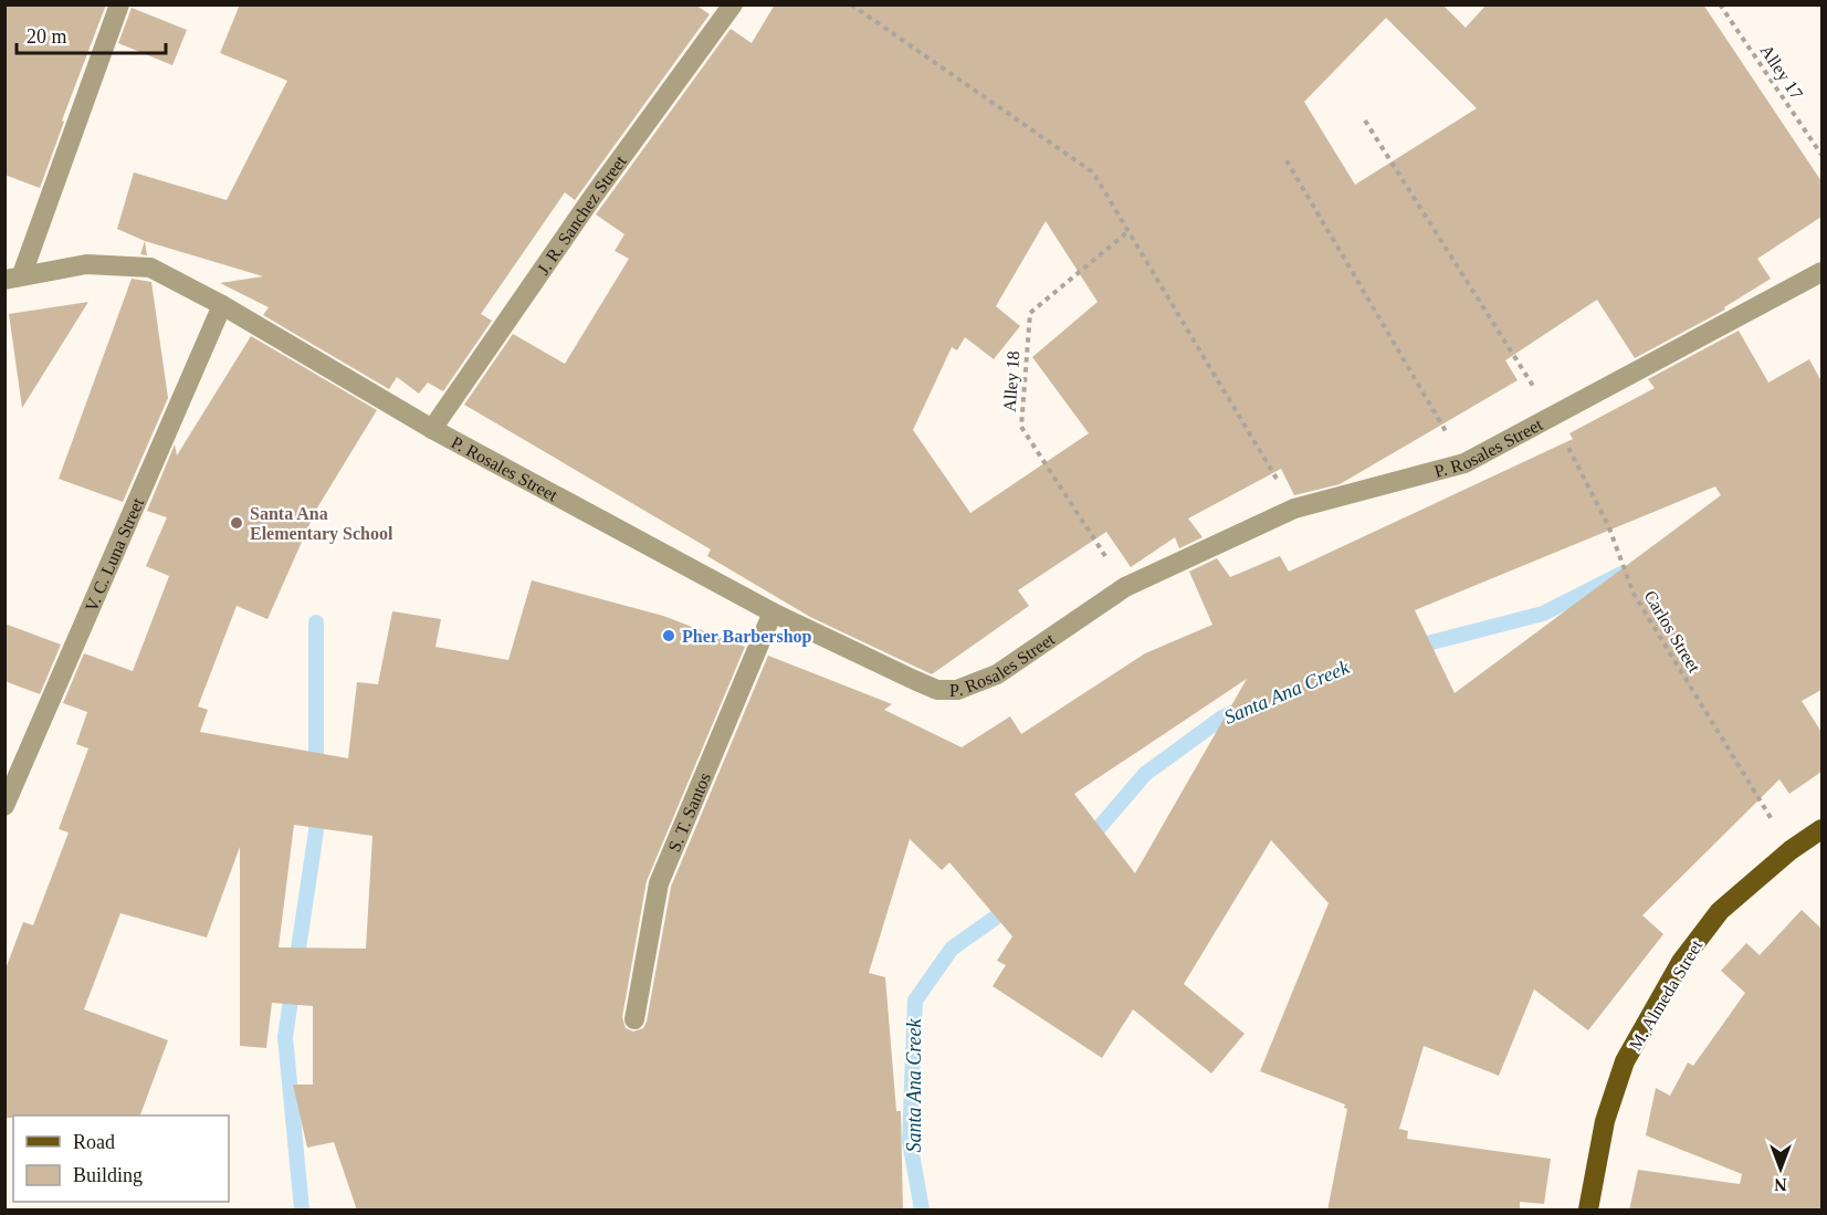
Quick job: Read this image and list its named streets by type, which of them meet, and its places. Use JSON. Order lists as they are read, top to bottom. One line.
{"streets":{"main road":["M. Almeda Street"],"street":["J. R. Sanchez Street","P. Rosales Street","V. C. Luna Street","S. T. Santos"],"path":["Alley 17","Alley 18","Carlos Street"]},"crossings":[["J. R. Sanchez Street","P. Rosales Street"],["Alley 18","P. Rosales Street"],["P. Rosales Street","V. C. Luna Street"],["P. Rosales Street","Carlos Street"],["P. Rosales Street","S. T. Santos"],["Carlos Street","M. Almeda Street"]],"water":["Santa Ana Creek"],"places":["Santa Ana Elementary School","Pher Barbershop"],"legend":["Road","Building"],"scale_bar":"20 m","north":"bottom"}
